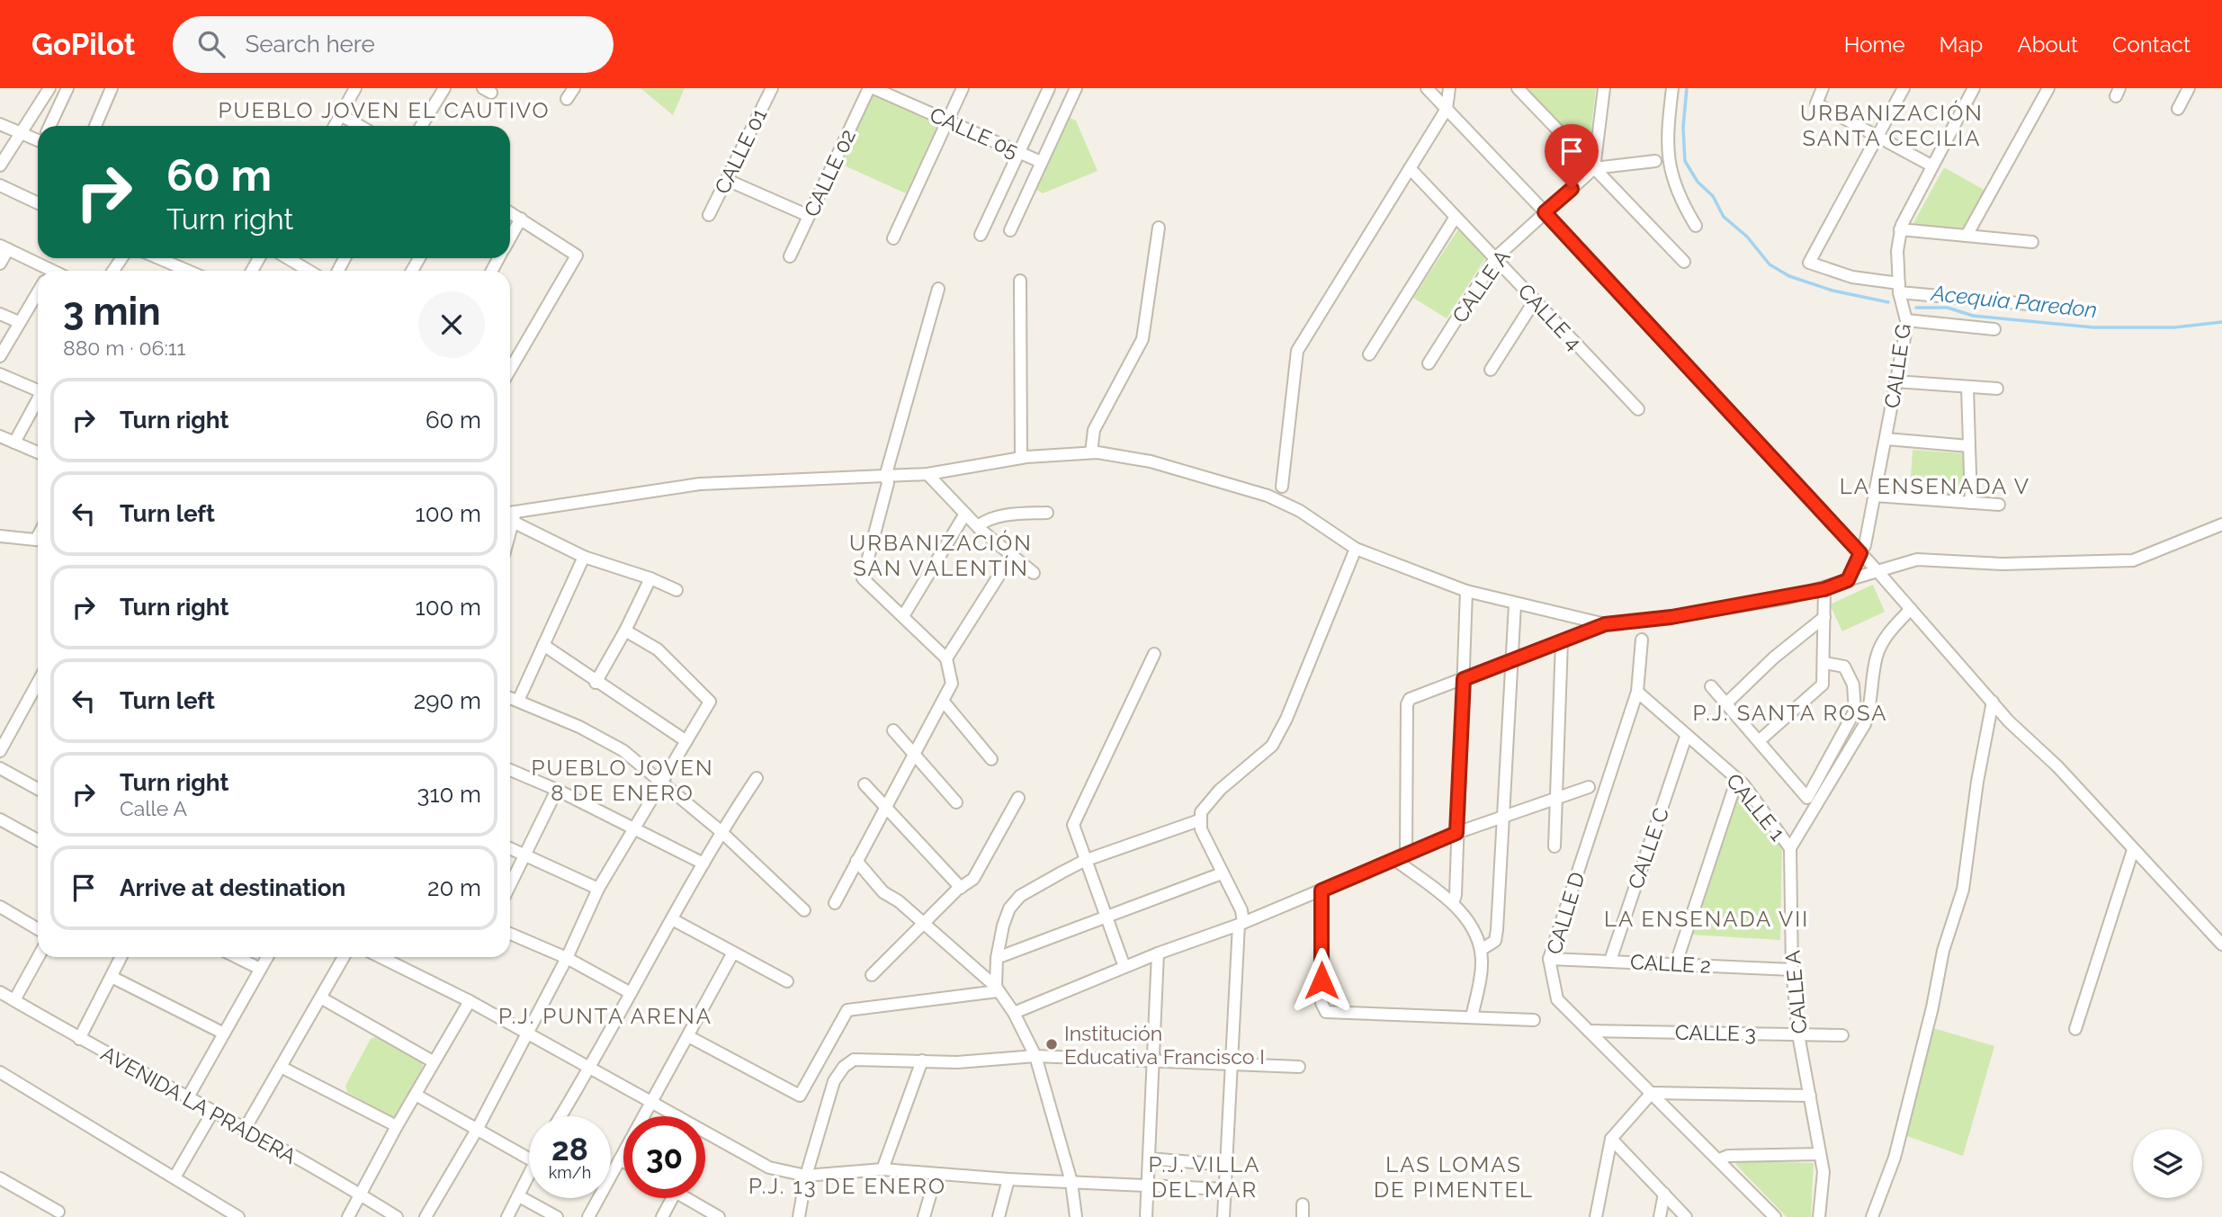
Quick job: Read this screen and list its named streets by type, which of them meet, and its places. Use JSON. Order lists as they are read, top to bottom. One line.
{"streets":{"street":["CALLE 05","CALLE 01","CALLE 02","CALLE A","CALLE 4","CALLE G","CALLE 1","CALLE C","CALLE D","CALLE 2","CALLE 3","AVENIDA LA PRADERA"]},"crossings":[["CALLE A","CALLE 4"],["CALLE A","CALLE 1"],["CALLE A","CALLE 2"],["CALLE A","CALLE 3"],["CALLE 1","CALLE C"],["CALLE 1","CALLE D"],["CALLE C","CALLE 2"],["CALLE D","CALLE 2"],["CALLE D","CALLE 3"]],"districts":["PUEBLO JOVEN EL CAUTIVO","URBANIZACIÓN SANTA CECILIA","LA ENSENADA V","URBANIZACIÓN SAN VALENTÍN","P.J. SANTA ROSA","PUEBLO JOVEN 8 DE ENERO","LA ENSENADA VII","P.J. PUNTA ARENA","P.J. VILLA DEL MAR","LAS LOMAS DE PIMENTEL","P.J. 13 DE ENERO"],"water":["Acequia Paredon"],"places":["Institución Educativa Francisco I"],"page":{"header":"GoPilot","search":"Search here","nav":["Home","Map","About","Contact"],"turn":["60 m","Turn right"],"heading":["3 min","880 m · 06:11"],"list":[{"name":"Turn right","value":"60 m"},{"name":"Turn left","value":"100 m"},{"name":"Turn right","value":"100 m"},{"name":"Turn left","value":"290 m"},{"name":"Turn right","note":"Calle A","value":"310 m"},{"name":"Arrive at destination","value":"20 m"}],"speed":"28 km/h","limit":"30"}}
